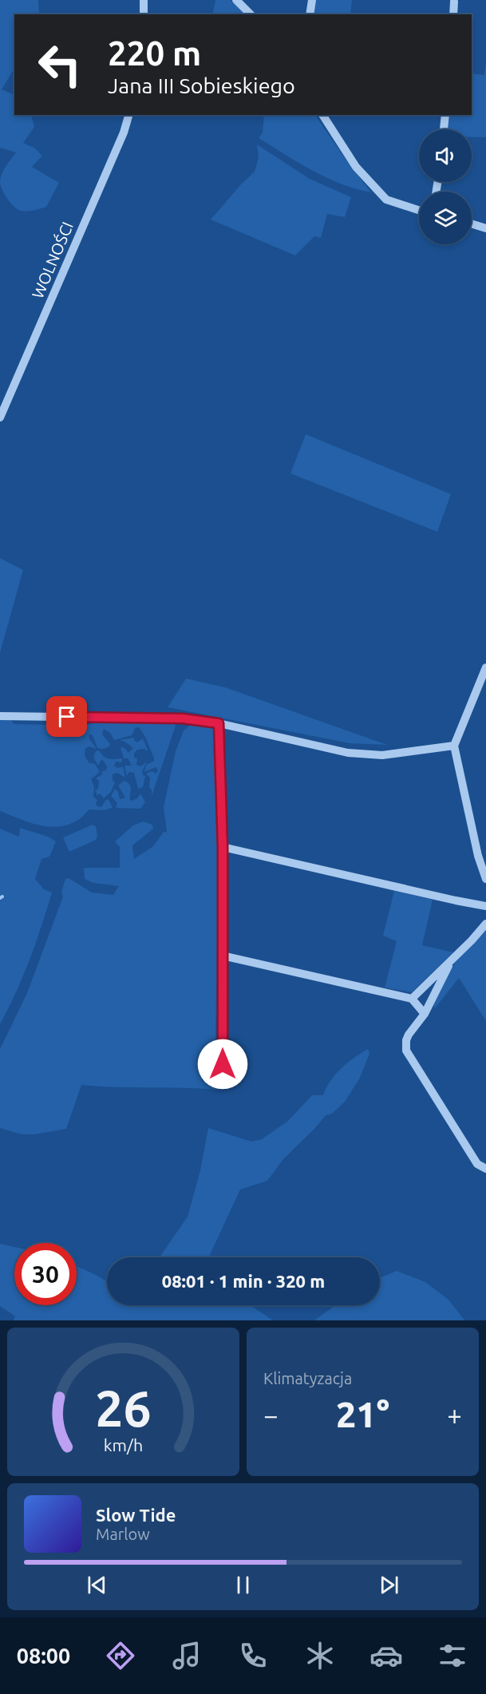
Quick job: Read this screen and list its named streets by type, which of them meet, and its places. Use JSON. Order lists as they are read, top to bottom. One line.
{"streets":{"street":["WOLNOŚCI"]},"page":{"turn":["220 m","Jana III Sobieskiego"],"limit":"30","trip":"08:01 · 1 min · 320 m","tile":"Klimatyzacja","heat":["−","21°","+"],"song":["Slow Tide","Marlow"],"tabs":"08:00","gauge":["26","km/h"]}}
